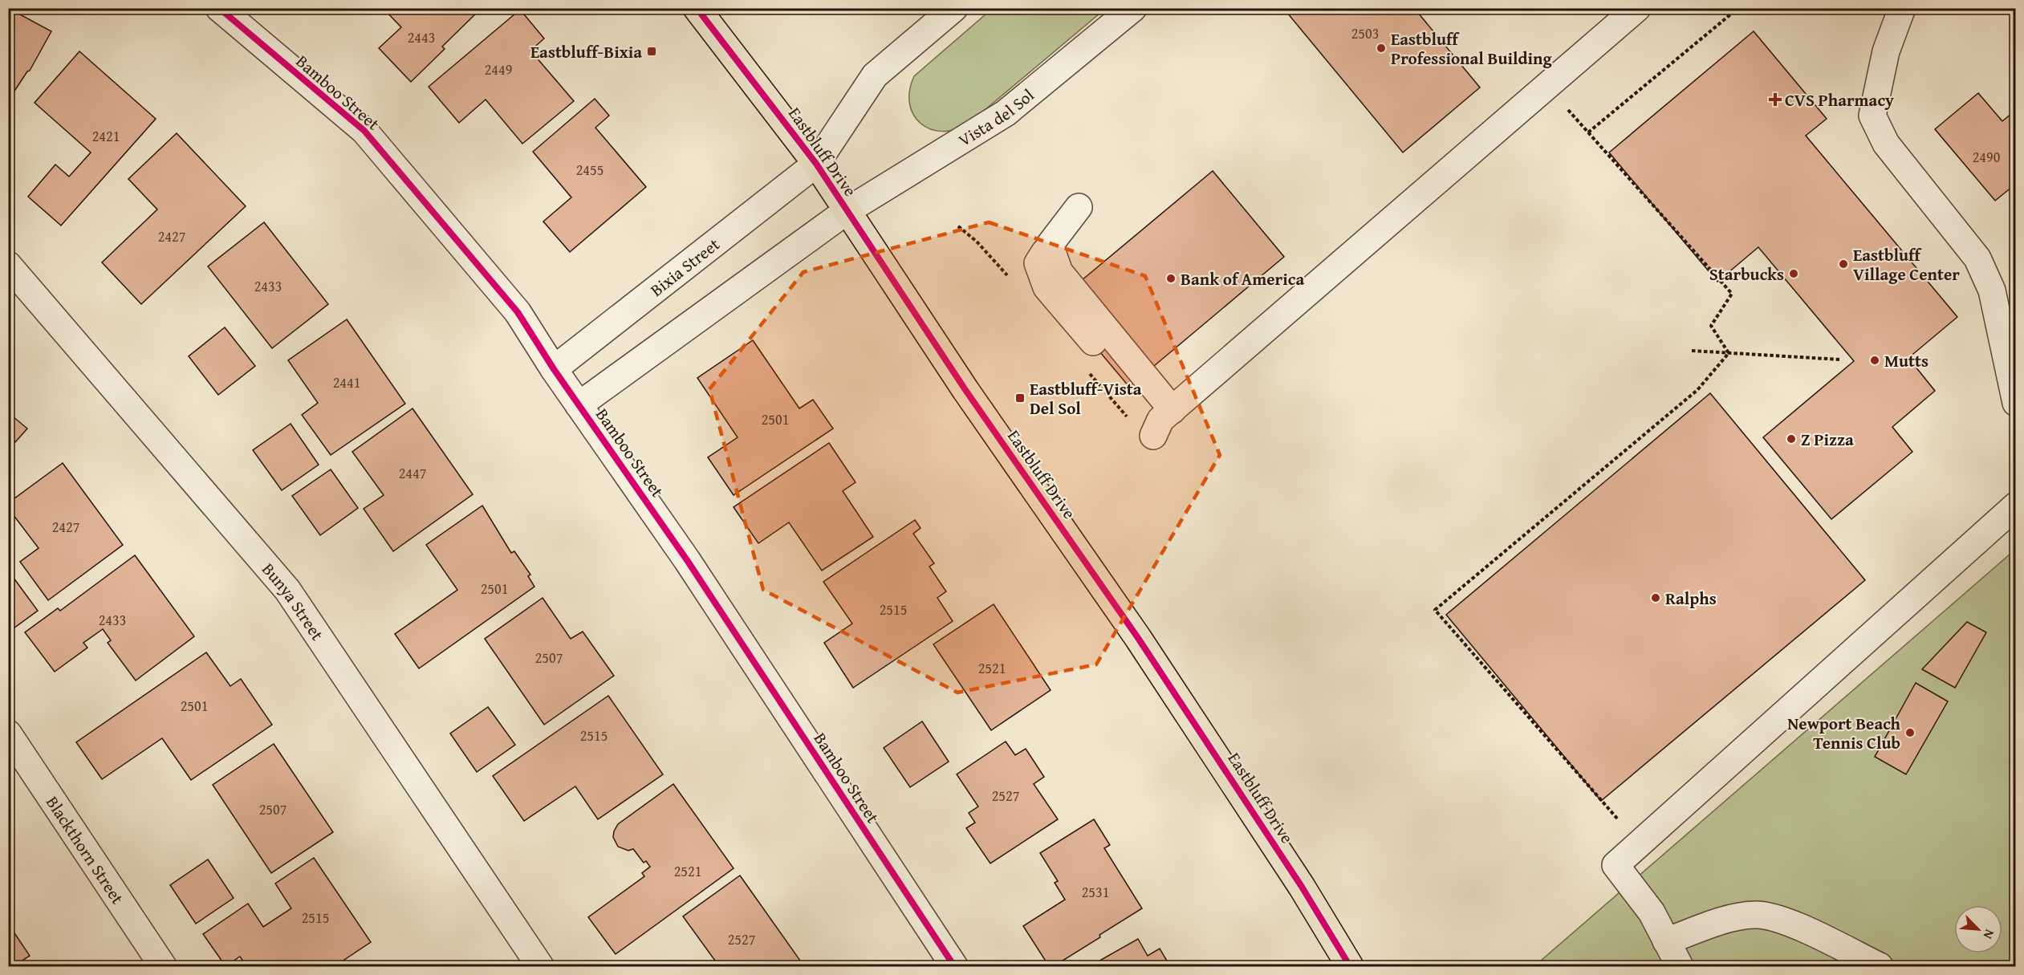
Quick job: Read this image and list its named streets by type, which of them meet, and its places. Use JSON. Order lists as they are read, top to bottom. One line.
{"streets":{"main road":["Eastbluff Drive"],"street":["Bamboo Street","Vista del Sol","Bixia Street","Bunya Street","Blackthorn Street"]},"crossings":[["Bamboo Street","Bixia Street"],["Vista del Sol","Eastbluff Drive"],["Eastbluff Drive","Bixia Street"]],"places":{"other":["Eastbluff Professional Building","Eastbluff Village Center","Starbucks","Bank of America","Mutts","Z Pizza","Ralphs","Newport Beach Tennis Club"],"transit":["Eastbluff-Bixia","Eastbluff-Vista Del Sol"],"health":["CVS Pharmacy"]},"house_numbers":["2503","2443","2449","2421","2490","2455","2427","2433","2441","2501","2447","2427","2501","2515","2433","2507","2521","2501","2515","2527","2507","2521","2531","2515","2527"],"north":"bottom right"}
